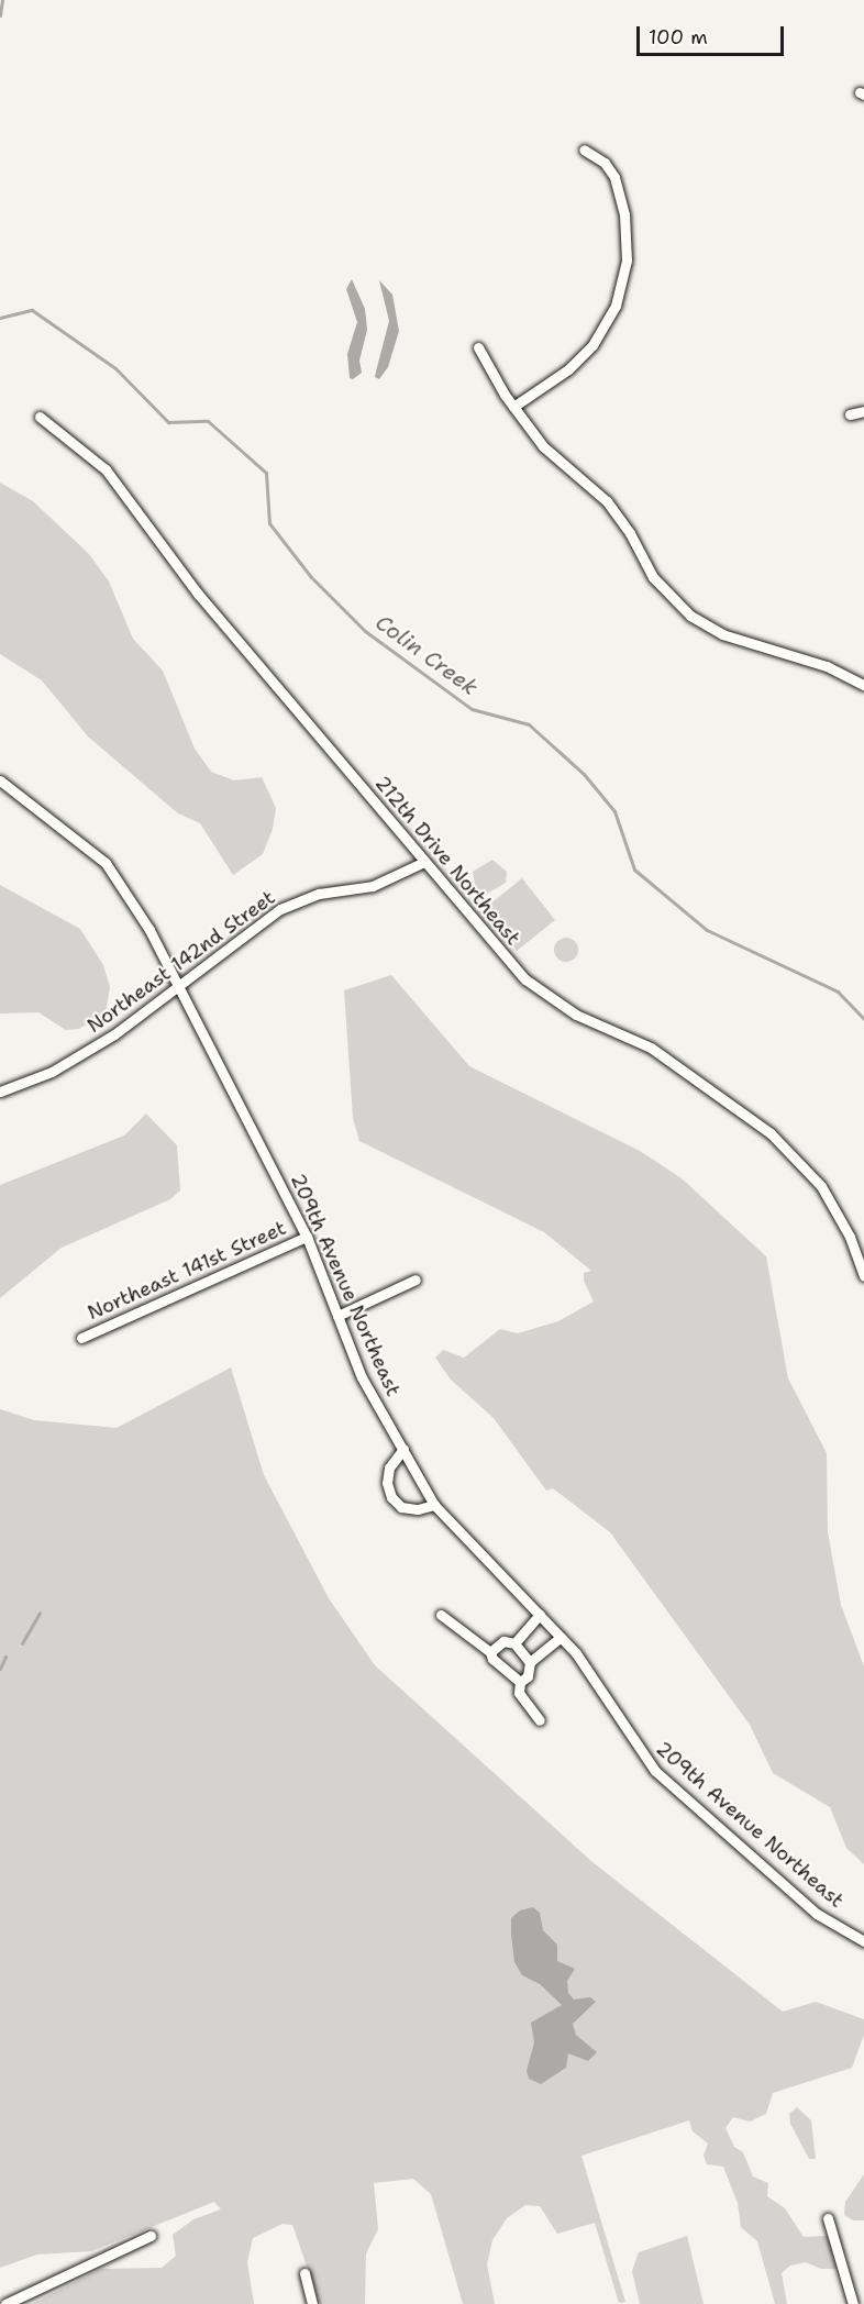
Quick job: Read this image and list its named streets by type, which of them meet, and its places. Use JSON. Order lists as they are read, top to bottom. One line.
{"streets":{"street":["212th Drive Northeast","Northeast 142nd Street","Northeast 141st Street","209th Avenue Northeast"]},"crossings":[["212th Drive Northeast","Northeast 142nd Street"],["Northeast 142nd Street","209th Avenue Northeast"],["Northeast 141st Street","209th Avenue Northeast"]],"water":["Colin Creek"],"scale_bar":"100 m"}
